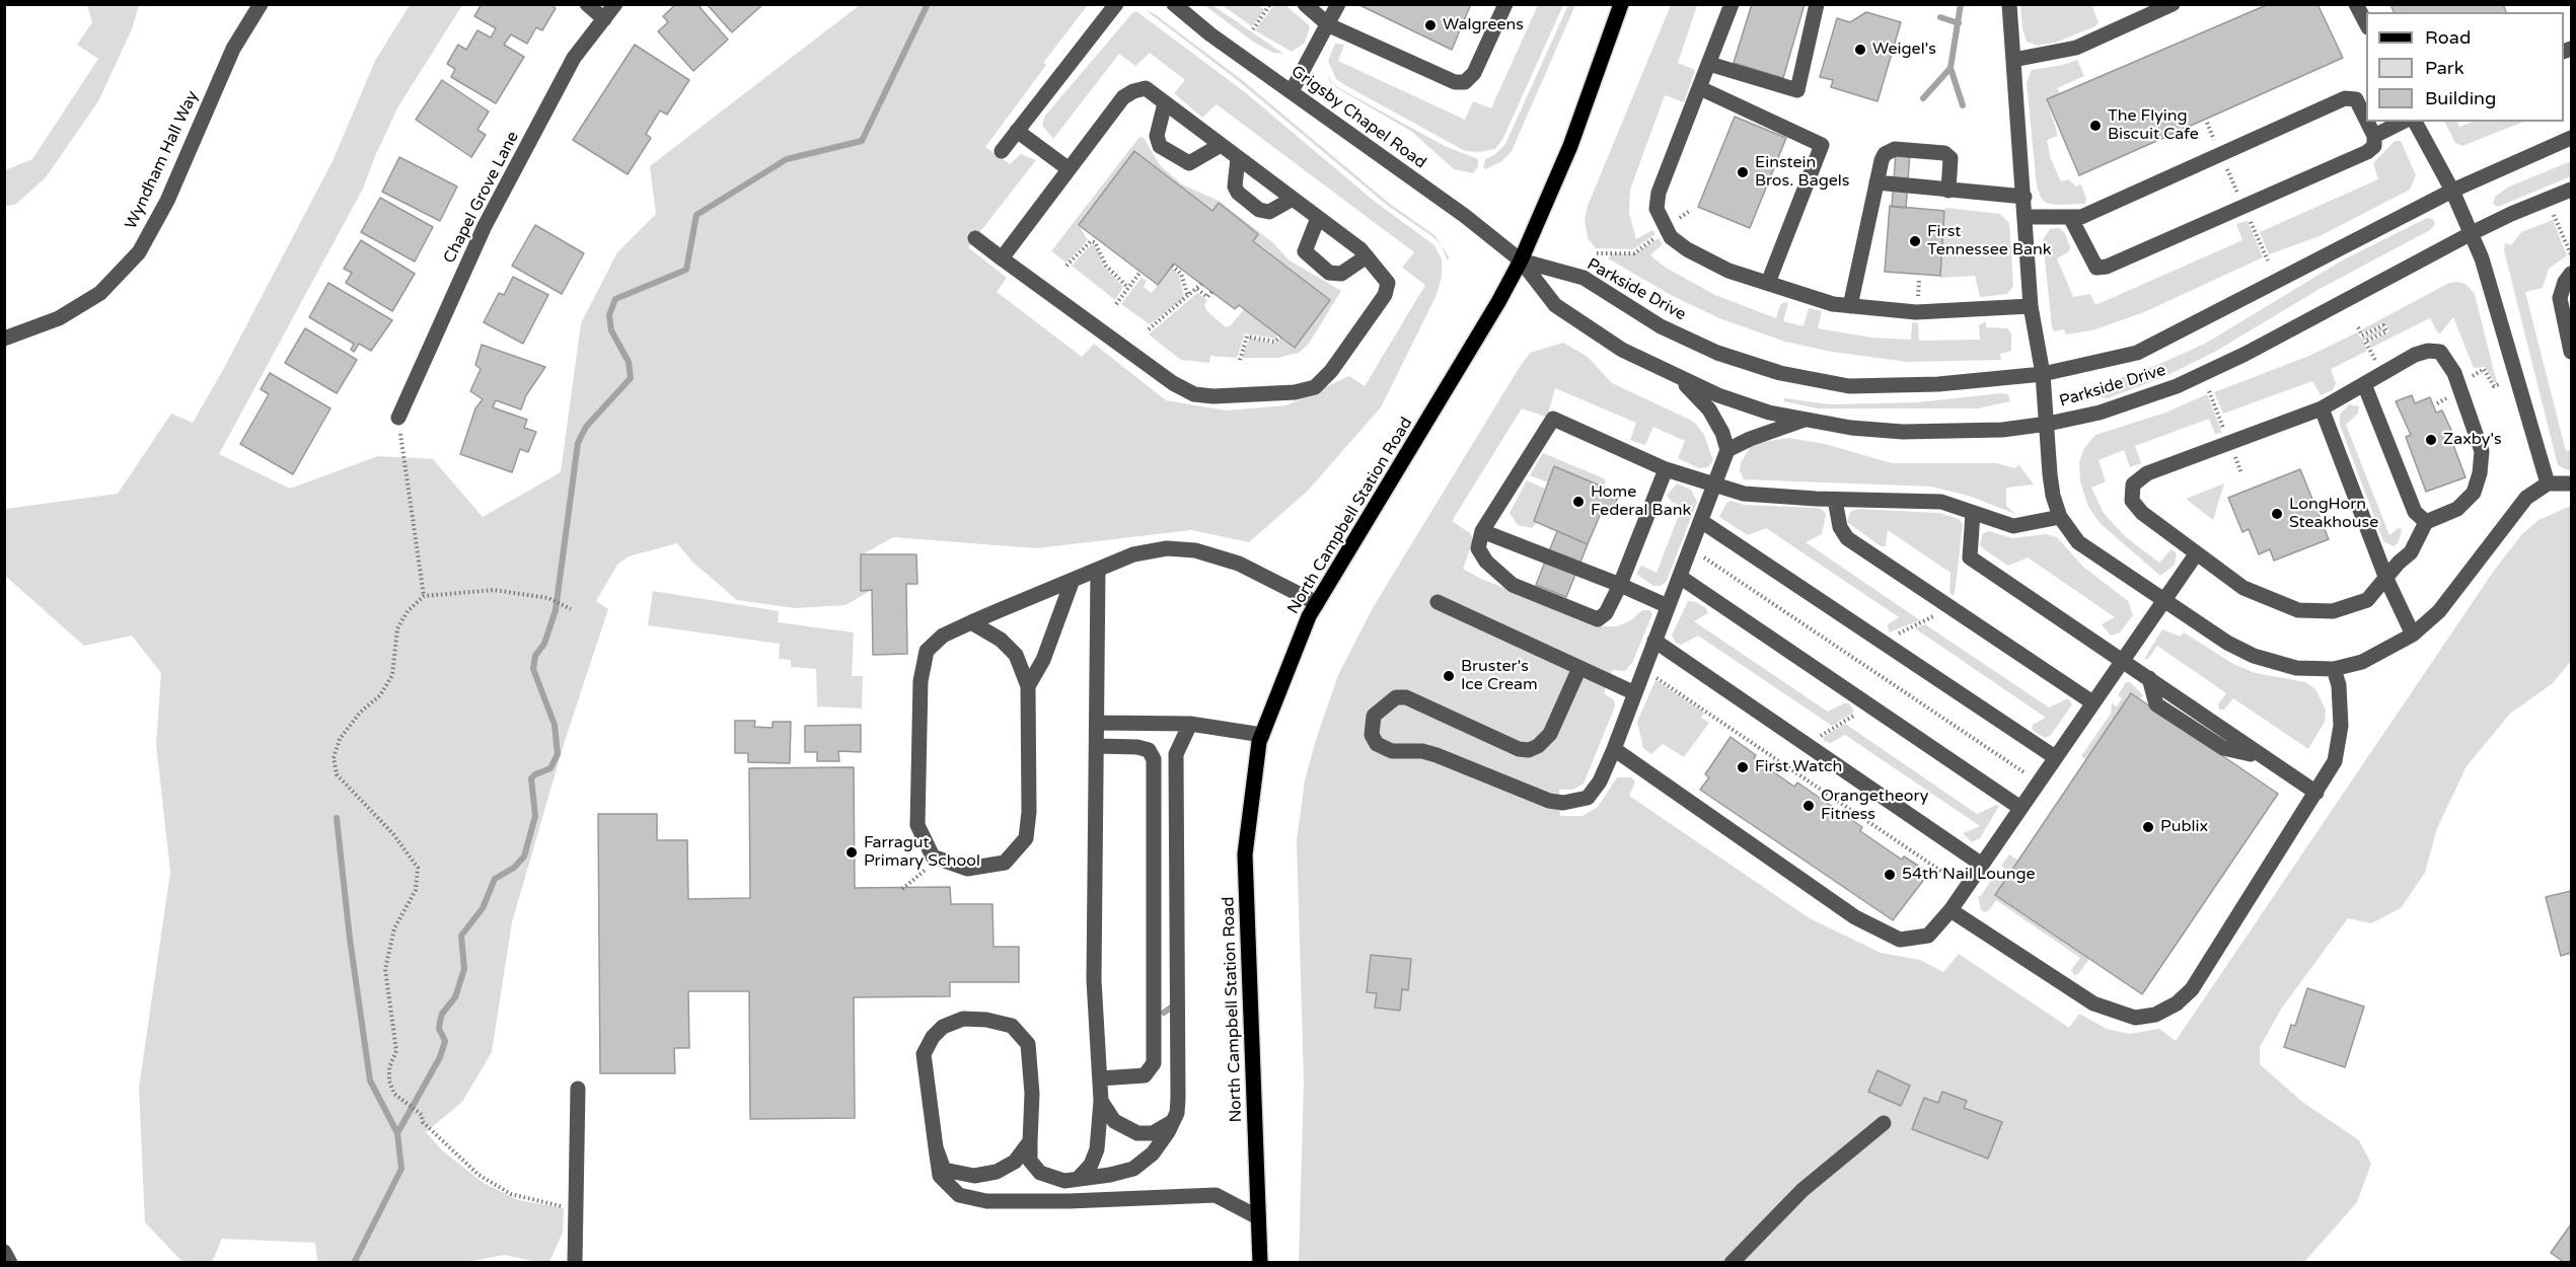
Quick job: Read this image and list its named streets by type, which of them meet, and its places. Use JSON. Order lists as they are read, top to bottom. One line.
{"streets":{"main road":["North Campbell Station Road"],"street":["Grigsby Chapel Road","Wyndham Hall Way","Chapel Grove Lane","Parkside Drive"]},"crossings":[["Grigsby Chapel Road","Parkside Drive"],["Grigsby Chapel Road","North Campbell Station Road"],["Parkside Drive","North Campbell Station Road"]],"places":["Walgreens","Weigel's","The Flying Biscuit Cafe","Einstein Bros. Bagels","First Tennessee Bank","Zaxby's","Home Federal Bank","LongHorn Steakhouse","Bruster's Ice Cream","First Watch","Orangetheory Fitness","Publix","Farragut Primary School","54th Nail Lounge"],"legend":["Road","Park","Building"]}
